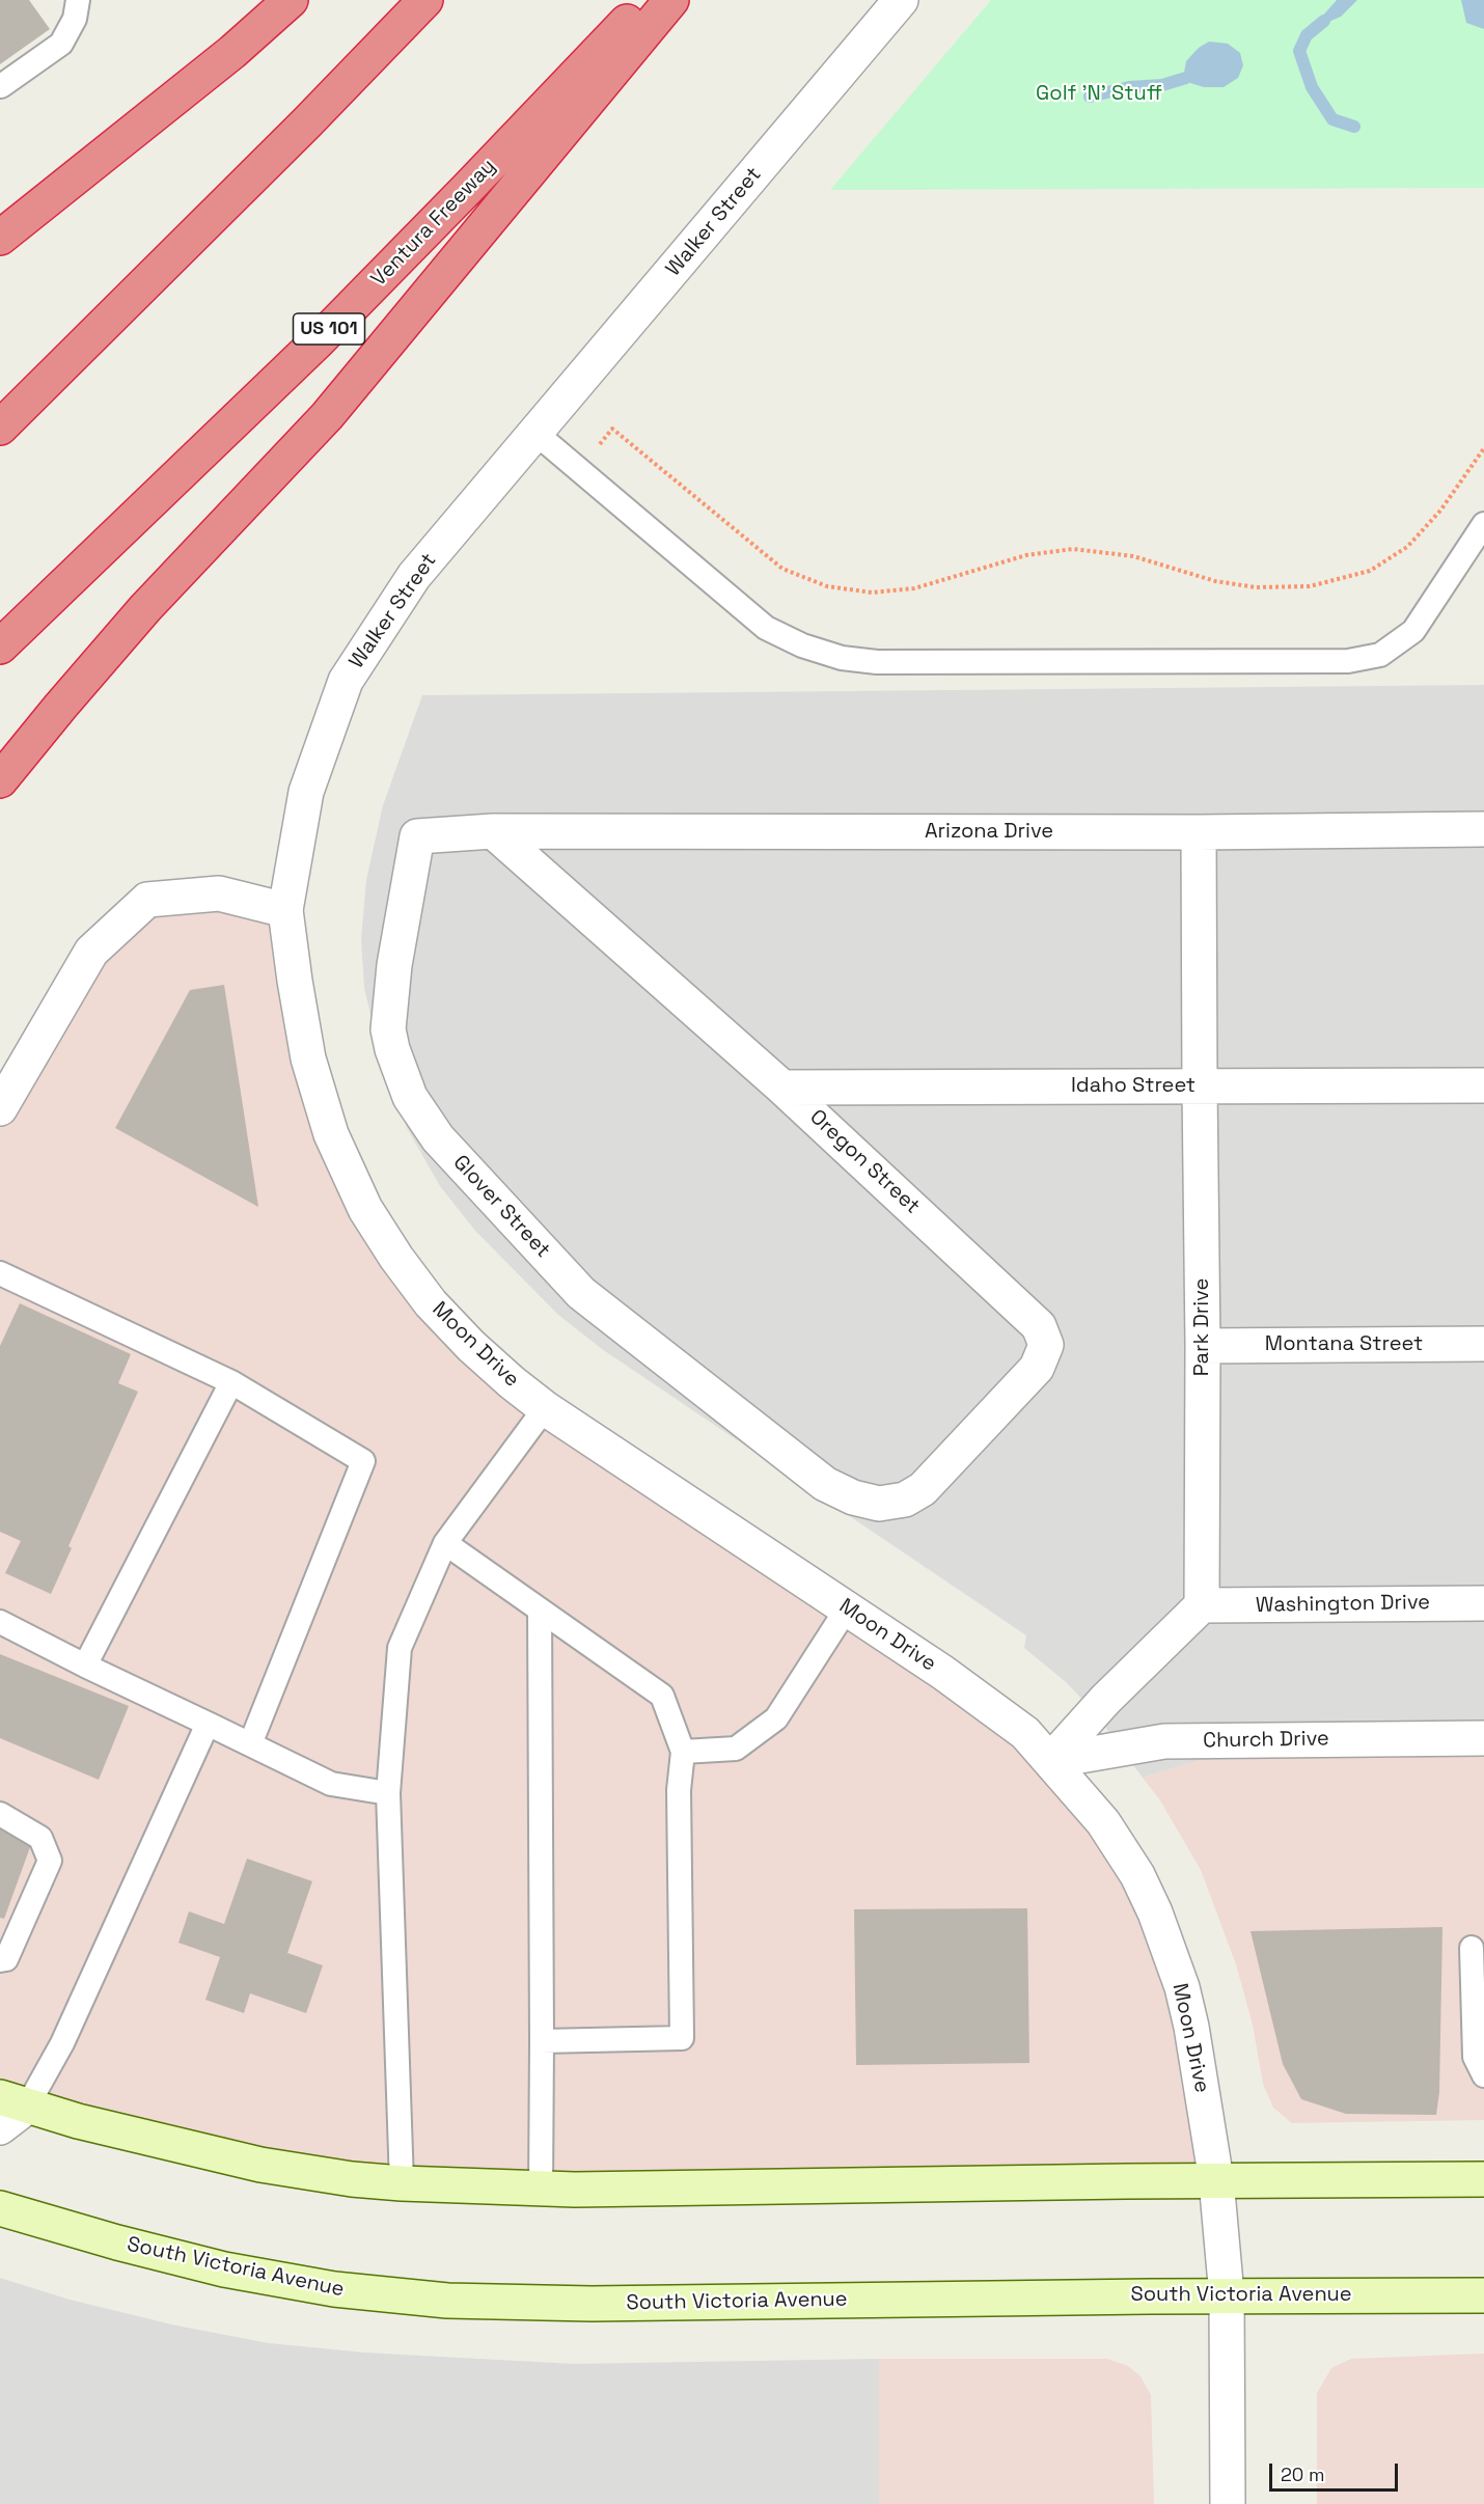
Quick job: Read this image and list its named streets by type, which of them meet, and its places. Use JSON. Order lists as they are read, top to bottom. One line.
{"streets":{"highway":["Ventura Freeway","US 101"],"main road":["South Victoria Avenue"],"street":["Walker Street","Arizona Drive","Idaho Street","Oregon Street","Glover Street","Park Drive","Moon Drive","Montana Street","Washington Drive","Church Drive"]},"crossings":[["Walker Street","Moon Drive"],["Arizona Drive","Oregon Street"],["Arizona Drive","Glover Street"],["Arizona Drive","Park Drive"],["Idaho Street","Oregon Street"],["Idaho Street","Park Drive"],["Oregon Street","Glover Street"],["Park Drive","Montana Street"],["Park Drive","Washington Drive"],["Moon Drive","Church Drive"],["Moon Drive","South Victoria Avenue"]],"parks":["Golf 'N' Stuff"],"scale_bar":"20 m"}
